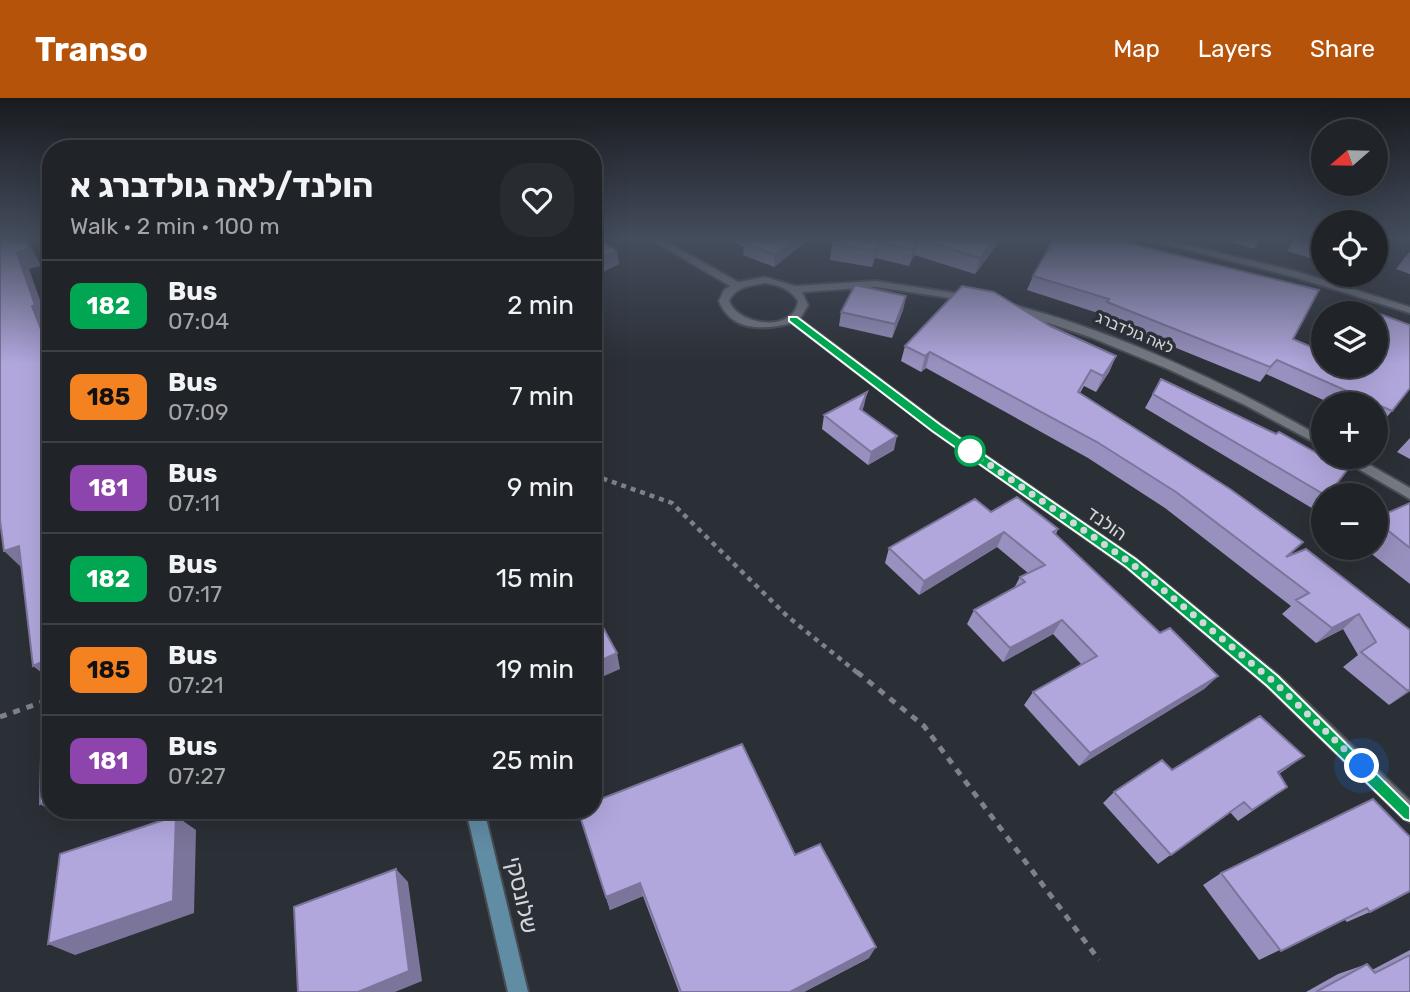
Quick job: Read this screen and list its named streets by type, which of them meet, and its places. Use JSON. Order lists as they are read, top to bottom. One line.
{"streets":{"street":["לאה גולדברג","הולנד","שלונסקי"]},"lines":["bus line 182"],"north":"left","page":{"header":"Transo","nav":["Map","Layers","Share"],"map_buttons":["+","−"],"heading":["הולנד/לאה גולדברג א","Walk · 2 min · 100 m"],"list":[{"mark":"182","name":"Bus","note":"07:04","value":"2 min"},{"mark":"185","name":"Bus","note":"07:09","value":"7 min"},{"mark":"181","name":"Bus","note":"07:11","value":"9 min"},{"mark":"182","name":"Bus","note":"07:17","value":"15 min"},{"mark":"185","name":"Bus","note":"07:21","value":"19 min"},{"mark":"181","name":"Bus","note":"07:27","value":"25 min"}]}}
